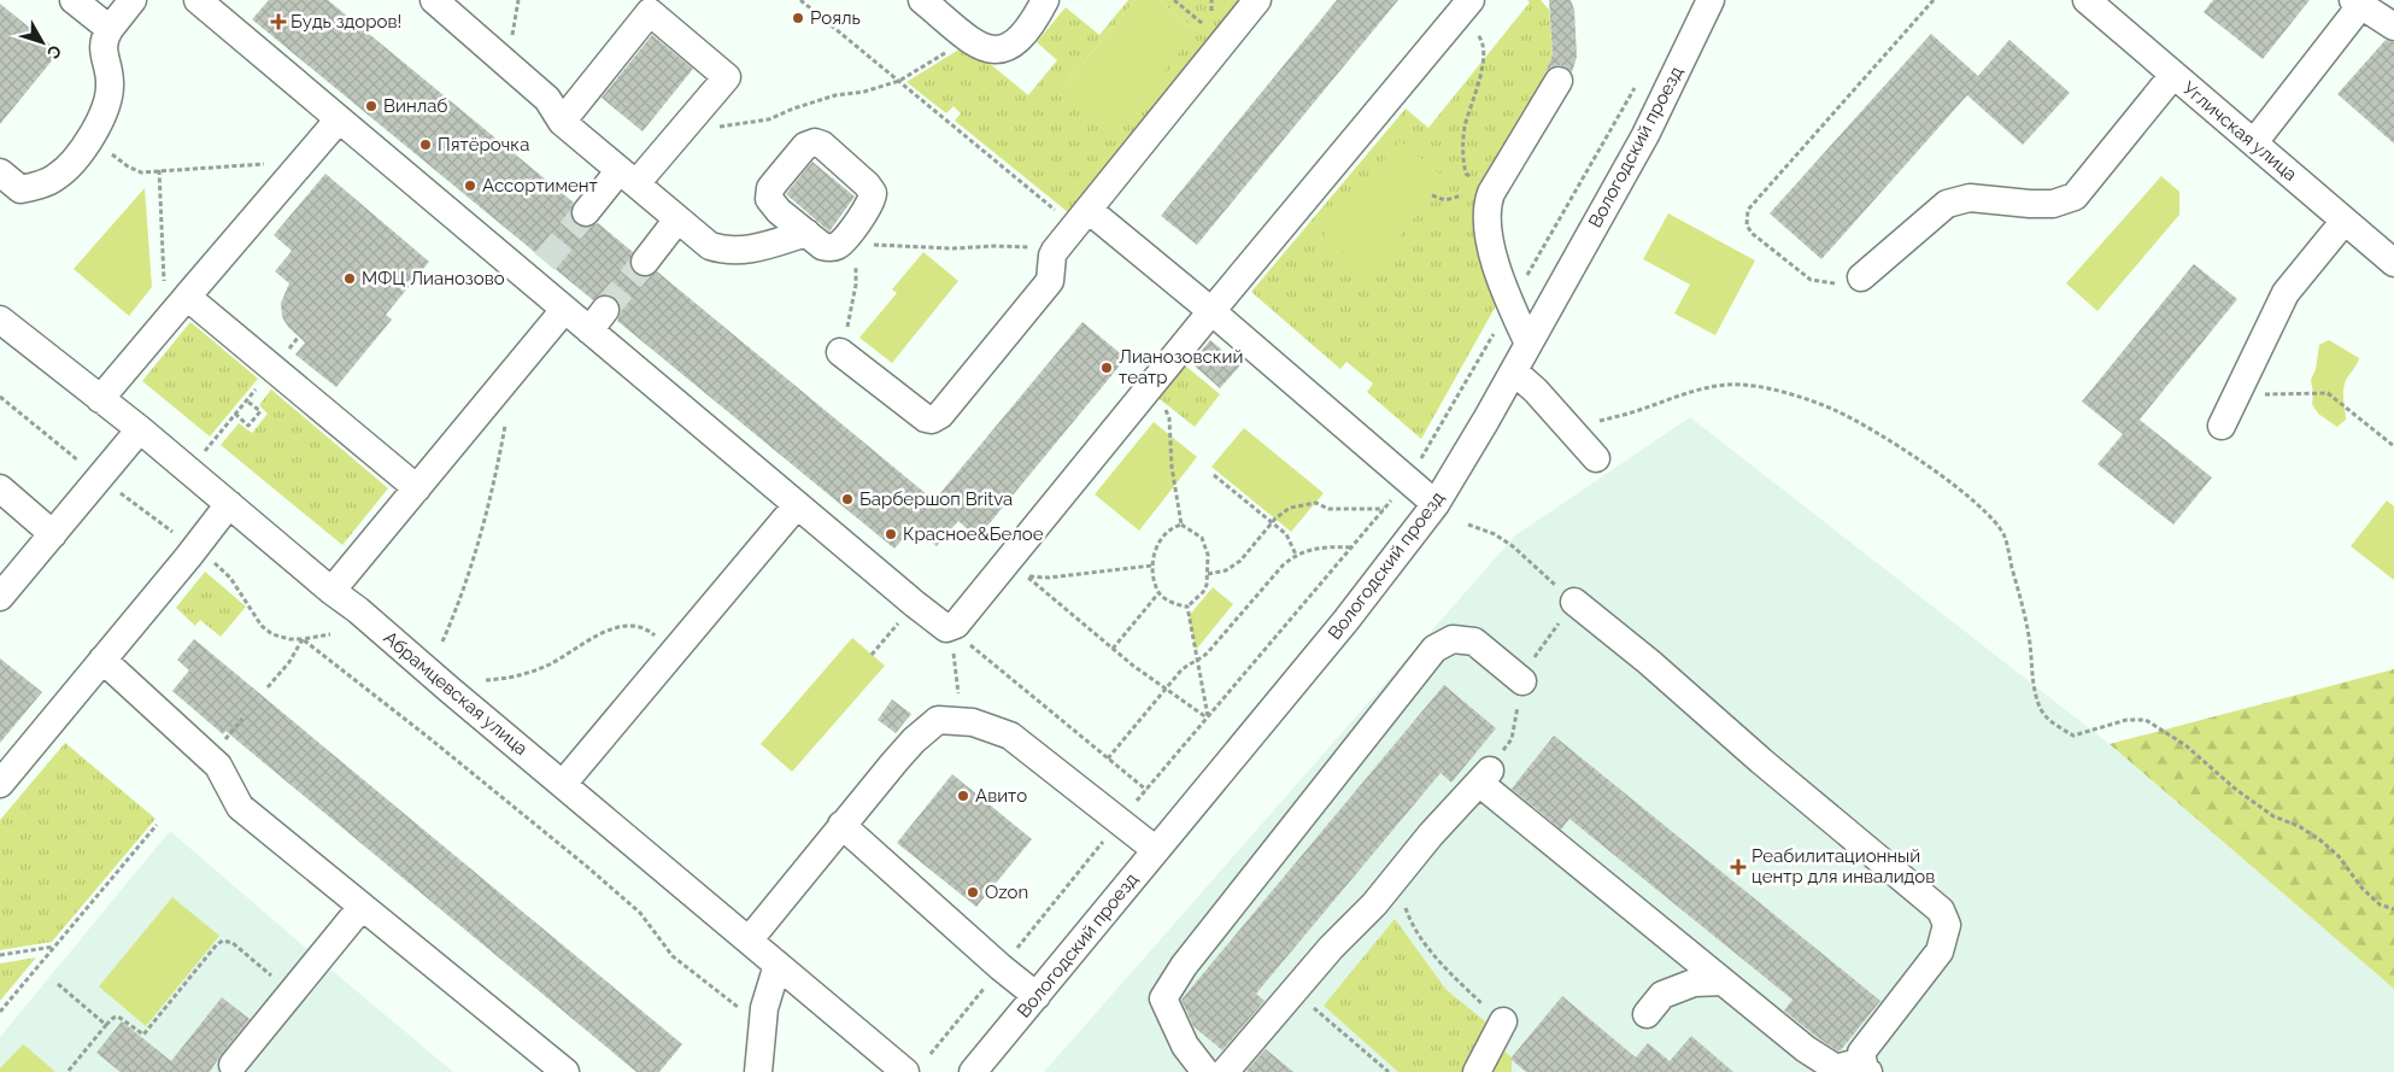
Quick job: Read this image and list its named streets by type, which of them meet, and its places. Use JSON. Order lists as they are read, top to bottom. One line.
{"streets":{"street":["Угличская улица","Вологодский проезд","Абрамцевская улица"]},"places":{"other":["Рояль","Винлаб","Пятёрочка","Ассортимент","МФЦ Лианозово","Лианозовский театр","Барбершоп Britva","Красное&Белое","Авито","Ozon"],"health":["Будь здоров!","Реабилитационный центр для инвалидов"]},"north":"bottom right"}
